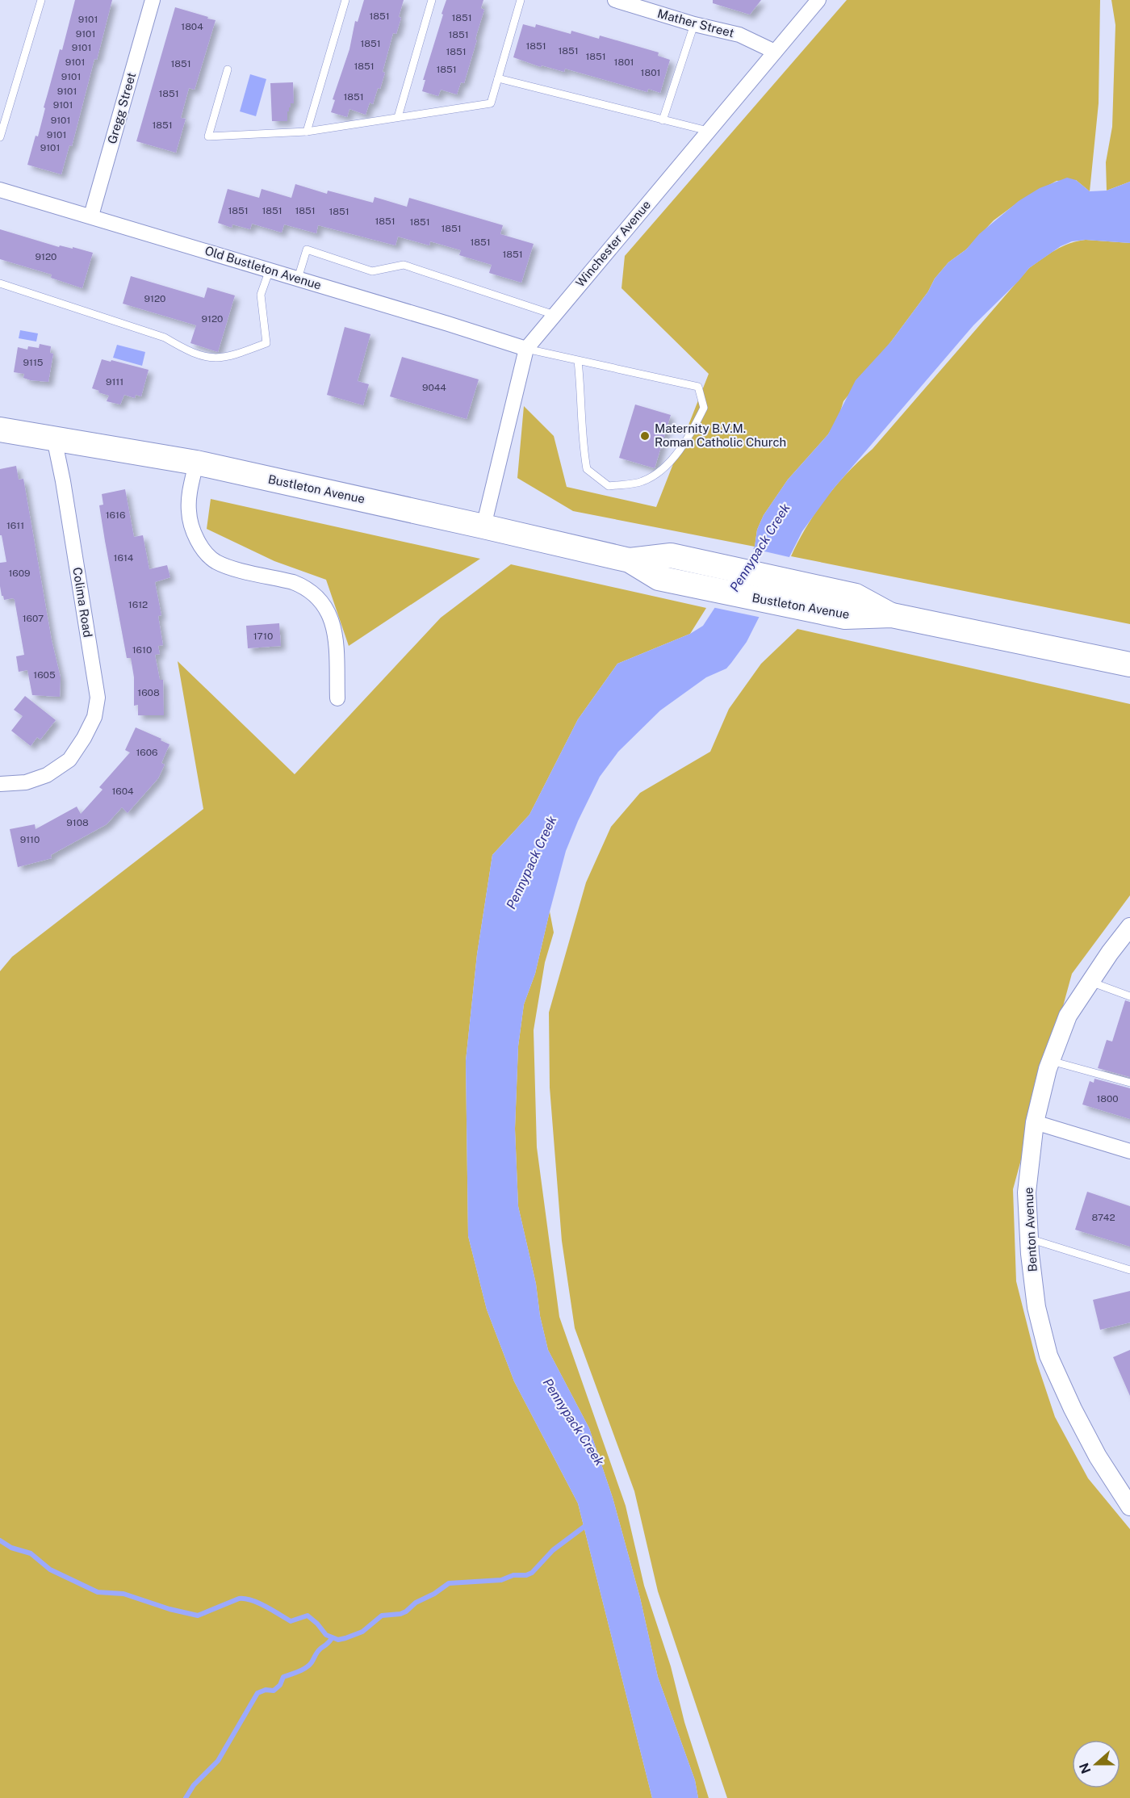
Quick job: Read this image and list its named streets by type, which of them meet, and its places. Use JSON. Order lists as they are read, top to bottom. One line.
{"streets":{"main road":["Bustleton Avenue"],"street":["Mather Street","Gregg Street","Winchester Avenue","Old Bustleton Avenue","Colima Road","Benton Avenue"]},"crossings":[["Mather Street","Winchester Avenue"],["Gregg Street","Old Bustleton Avenue"],["Winchester Avenue","Old Bustleton Avenue"],["Winchester Avenue","Bustleton Avenue"],["Bustleton Avenue","Colima Road"]],"water":["Pennypack Creek"],"places":["Maternity B.V.M. Roman Catholic Church"],"house_numbers":["1851","1851","9101","1804","9101","1851","1851","1851","9101","1851","1851","1851","9101","1801","1851","1851","1851","1801","9101","9101","1851","1851","9101","9101","1851","9101","9101","1851","1851","1851","1851","1851","1851","1851","1851","1851","9120","9120","9120","9115","9111","9044","1616","1611","1614","1609","1612","1607","1710","1610","1605","1608","1606","1604","9108","9110","1800","8742"],"north":"left"}
